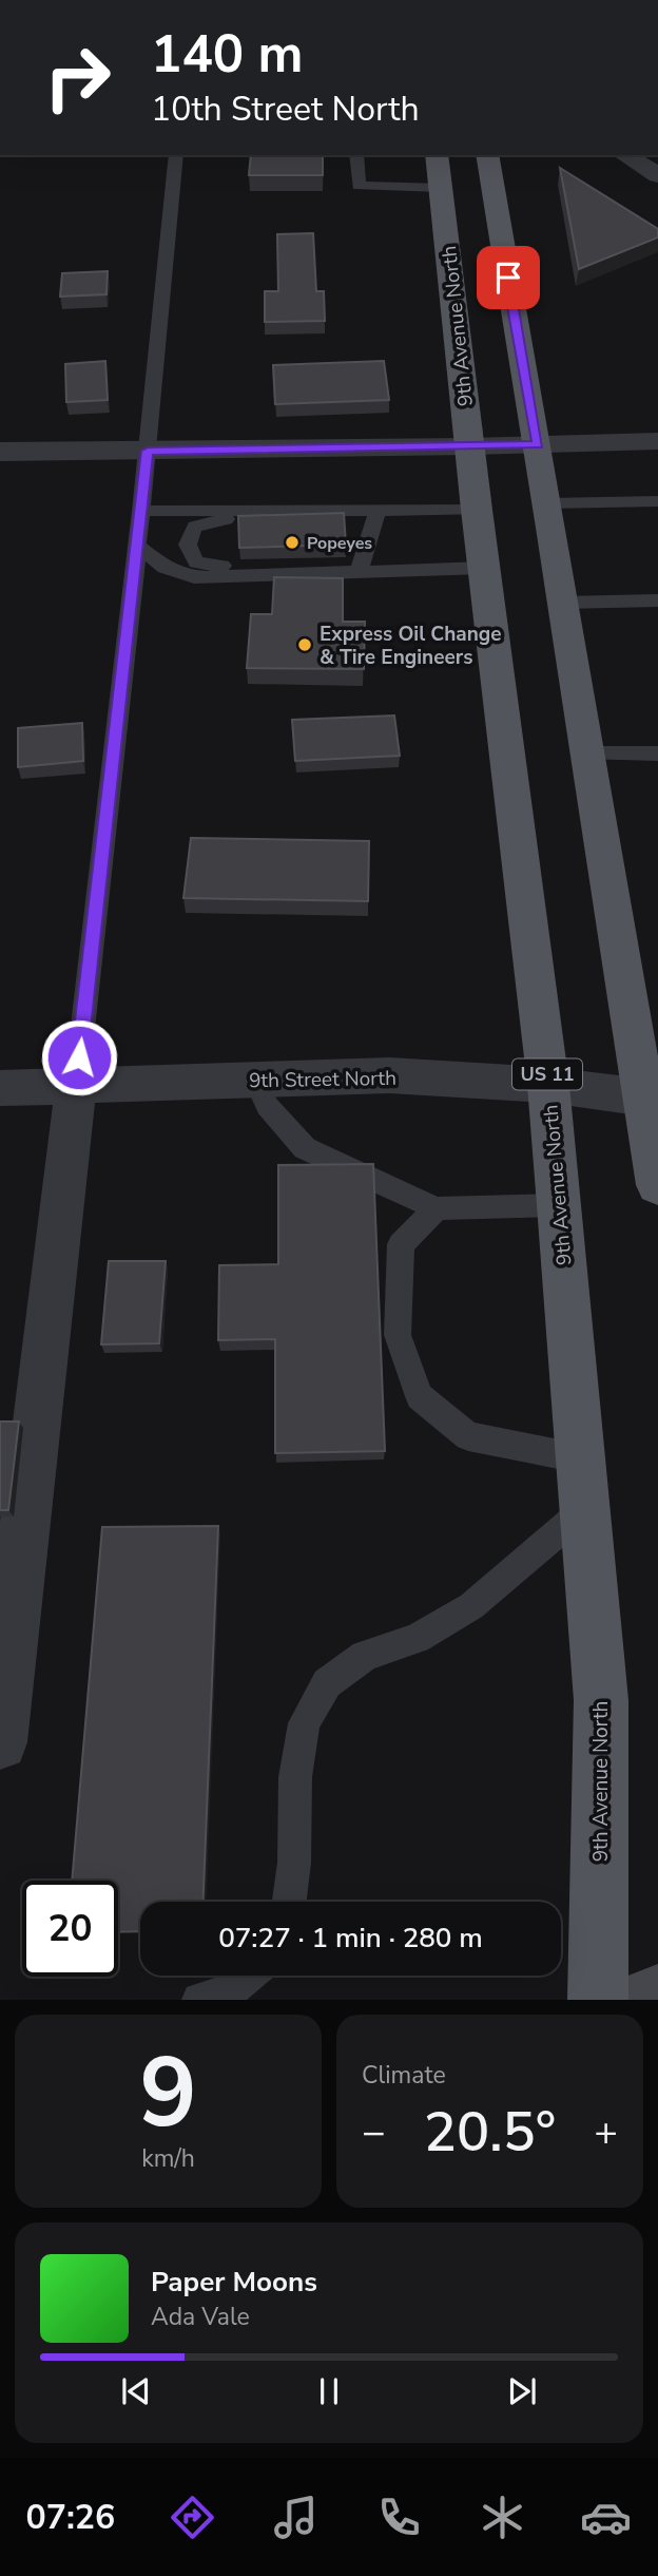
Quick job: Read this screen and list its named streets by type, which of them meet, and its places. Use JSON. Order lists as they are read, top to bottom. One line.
{"streets":{"main road":["9th Avenue North","US 11"],"street":["9th Street North"]},"crossings":[["9th Avenue North","9th Street North"]],"places":["Popeyes","Express Oil Change & Tire Engineers"],"page":{"turn":["140 m","10th Street North"],"limit":"20","trip":"07:27 · 1 min · 280 m","tile":[["9","km/h"],"Climate"],"heat":["−","20.5°","+"],"song":["Paper Moons","Ada Vale"],"tabs":"07:26"}}
